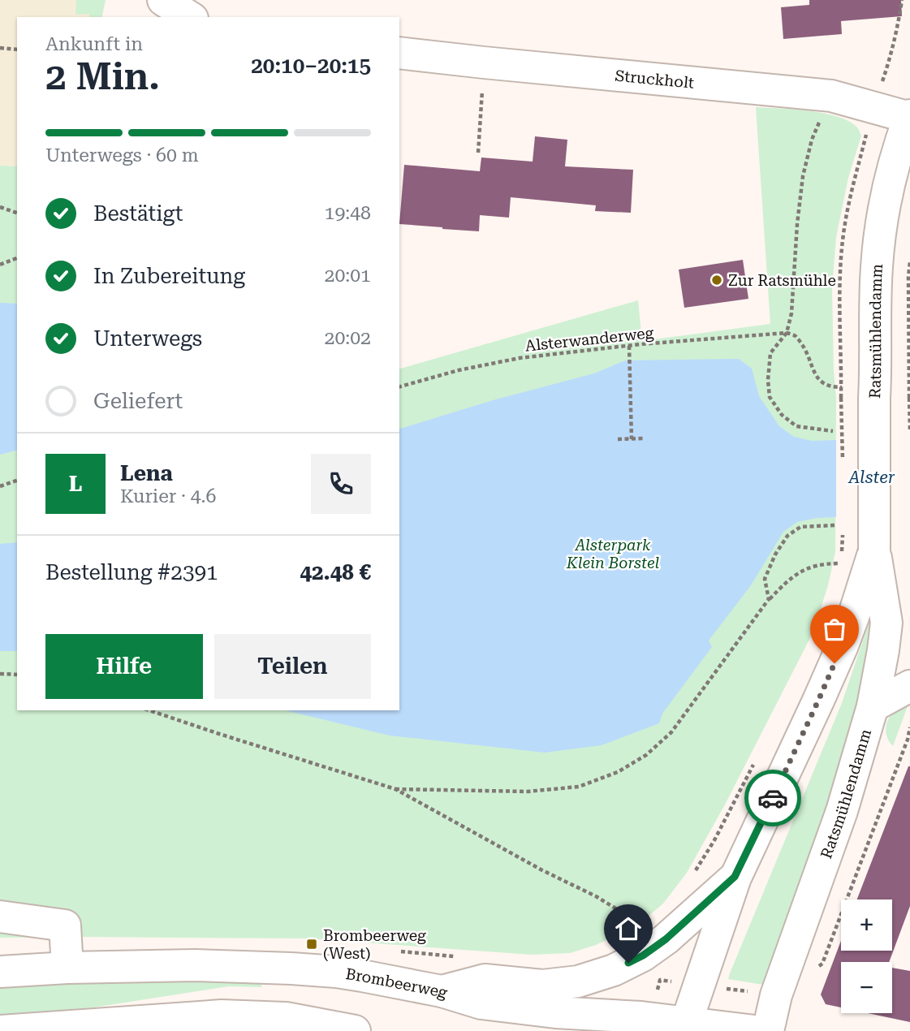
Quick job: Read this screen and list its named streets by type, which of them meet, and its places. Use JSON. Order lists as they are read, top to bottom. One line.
{"streets":{"main road":["Struckholt","Ratsmühlendamm","Brombeerweg"],"path":["Alsterwanderweg"]},"crossings":[["Struckholt","Ratsmühlendamm"],["Ratsmühlendamm","Brombeerweg"]],"water":["Alster"],"parks":["Alsterpark Klein Borstel"],"places":{"other":["Zur Ratsmühle"],"transit":["Brombeerweg (West)"]},"page":{"heading":["2 Min.","Ankunft in","20:10–20:15"],"panel":["Lena","Kurier · 4.6","Bestellung #2391","42.48 €"],"bar":"Unterwegs · 60 m","list":[["Bestätigt","19:48"],["In Zubereitung","20:01"],["Unterwegs","20:02"],"Geliefert"],"round":"L","buttons":["Hilfe","Teilen"],"map_buttons":["+","−"]}}
